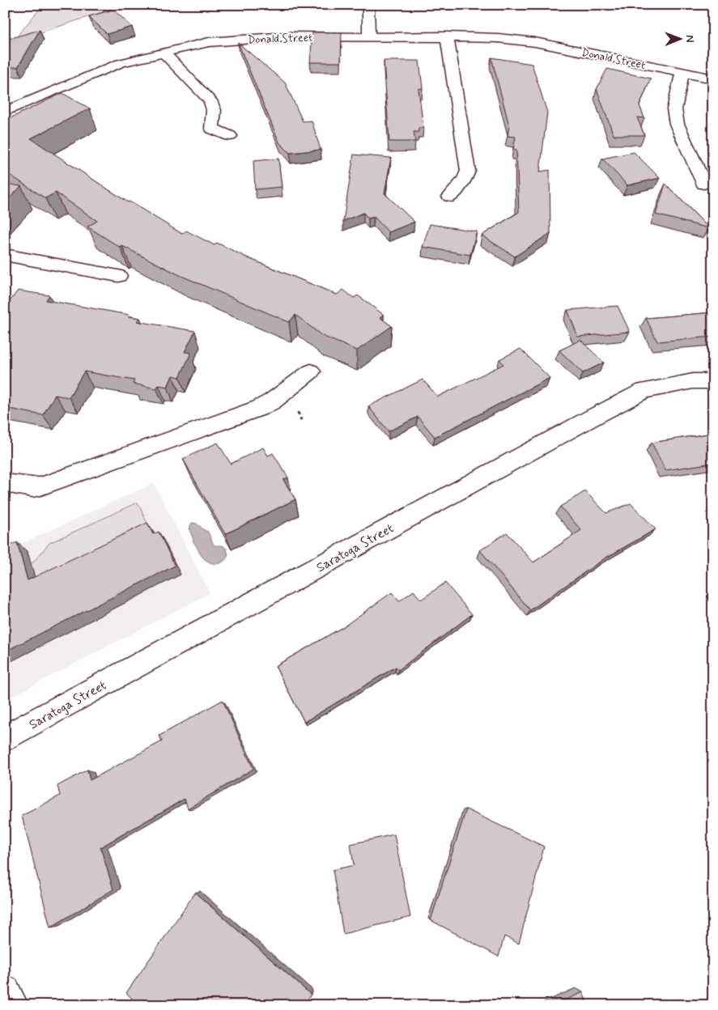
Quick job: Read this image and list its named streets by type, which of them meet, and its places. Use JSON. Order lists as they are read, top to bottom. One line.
{"streets":{"street":["Donald Street","Saratoga Street"]},"north":"right"}
